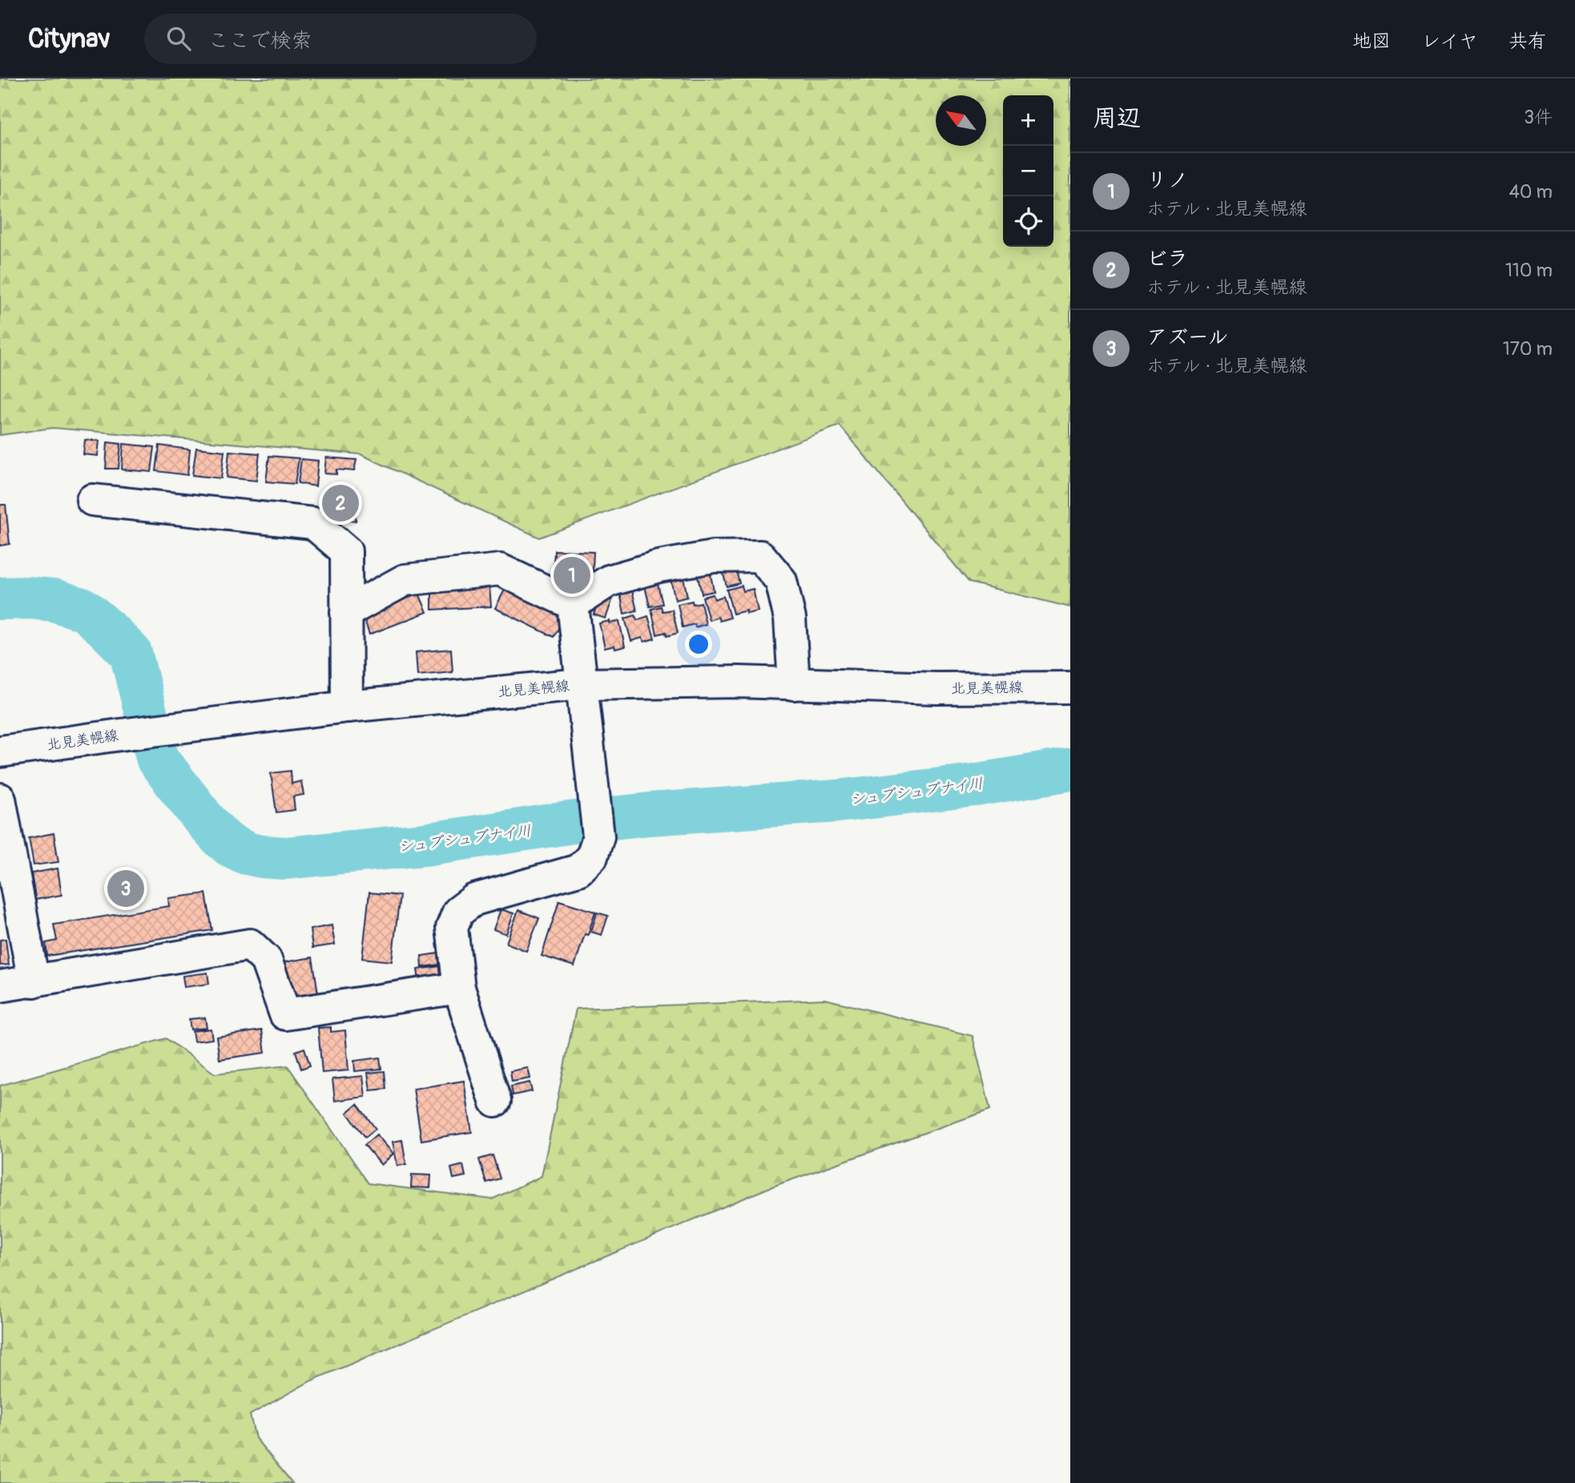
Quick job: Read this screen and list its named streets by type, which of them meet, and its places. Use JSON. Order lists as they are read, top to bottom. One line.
{"streets":{"street":["北見美幌線"]},"water":["シュブシュブナイ川"],"north":"top left","page":{"header":"Citynav","search":"ここで検索","nav":["地図","レイヤ","共有"],"heading":["周辺","3件"],"map_buttons":["+","−"],"list":[{"mark":"1","name":"リノ","note":"ホテル · 北見美幌線","value":"40 m"},{"mark":"2","name":"ビラ","note":"ホテル · 北見美幌線","value":"110 m"},{"mark":"3","name":"アズール","note":"ホテル · 北見美幌線","value":"170 m"}],"pins":["2","1","3"]}}
